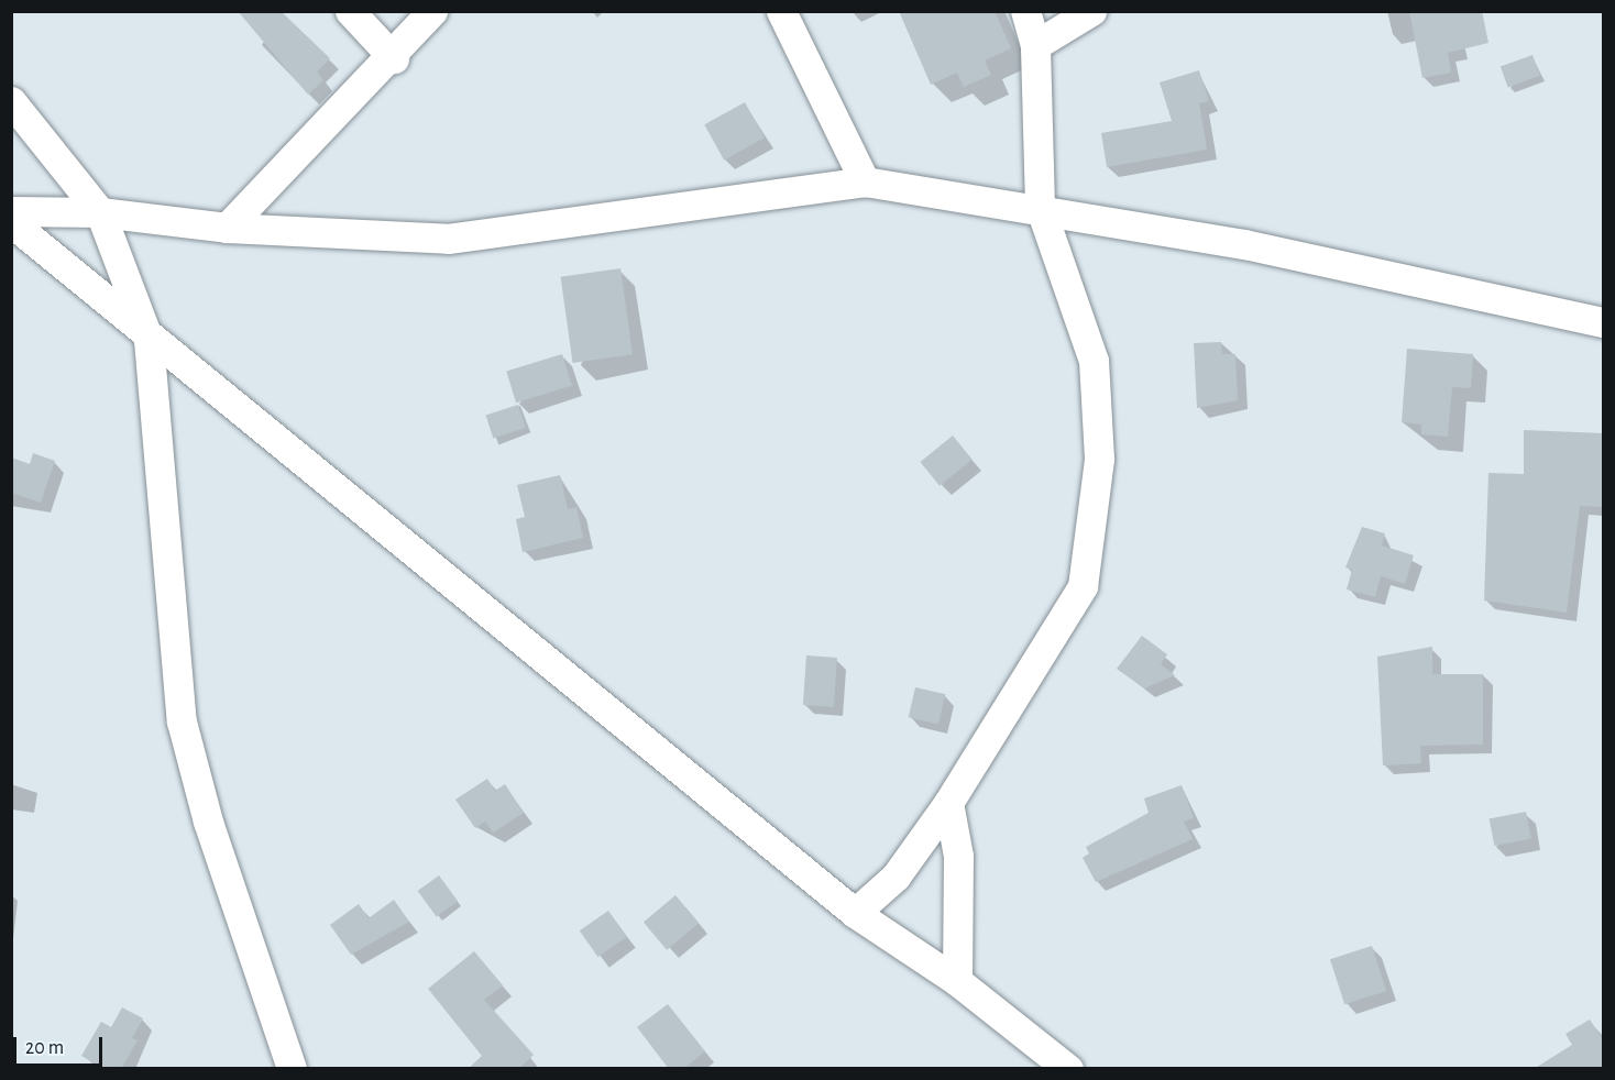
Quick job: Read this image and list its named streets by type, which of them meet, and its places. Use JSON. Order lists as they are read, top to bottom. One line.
{"scale_bar":"20 m"}
